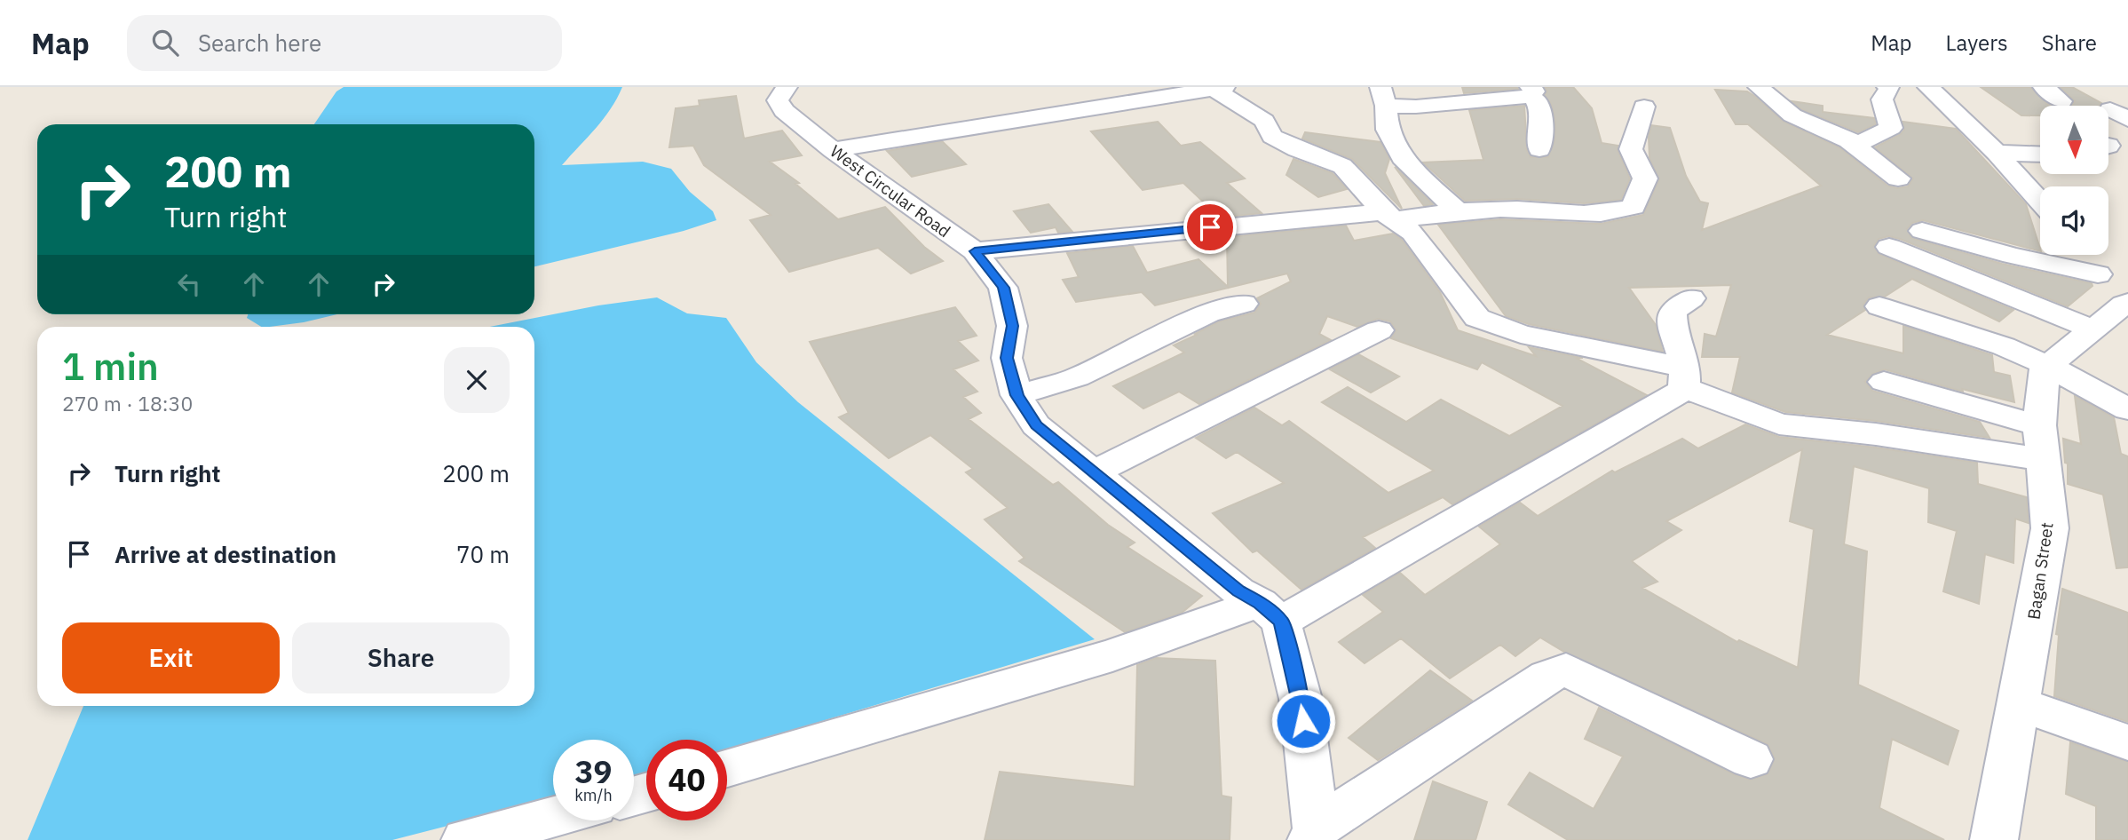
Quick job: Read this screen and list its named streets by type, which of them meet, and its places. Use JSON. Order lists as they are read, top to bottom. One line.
{"streets":{"street":["West Circular Road","Bagan Street"]},"north":"bottom","page":{"header":"Map","search":"Search here","nav":["Map","Layers","Share"],"turn":["200 m","Turn right"],"heading":["1 min","270 m · 18:30"],"list":[{"name":"Turn right","value":"200 m"},{"name":"Arrive at destination","value":"70 m"}],"buttons":["Exit","Share"],"speed":"39 km/h","limit":"40"}}
